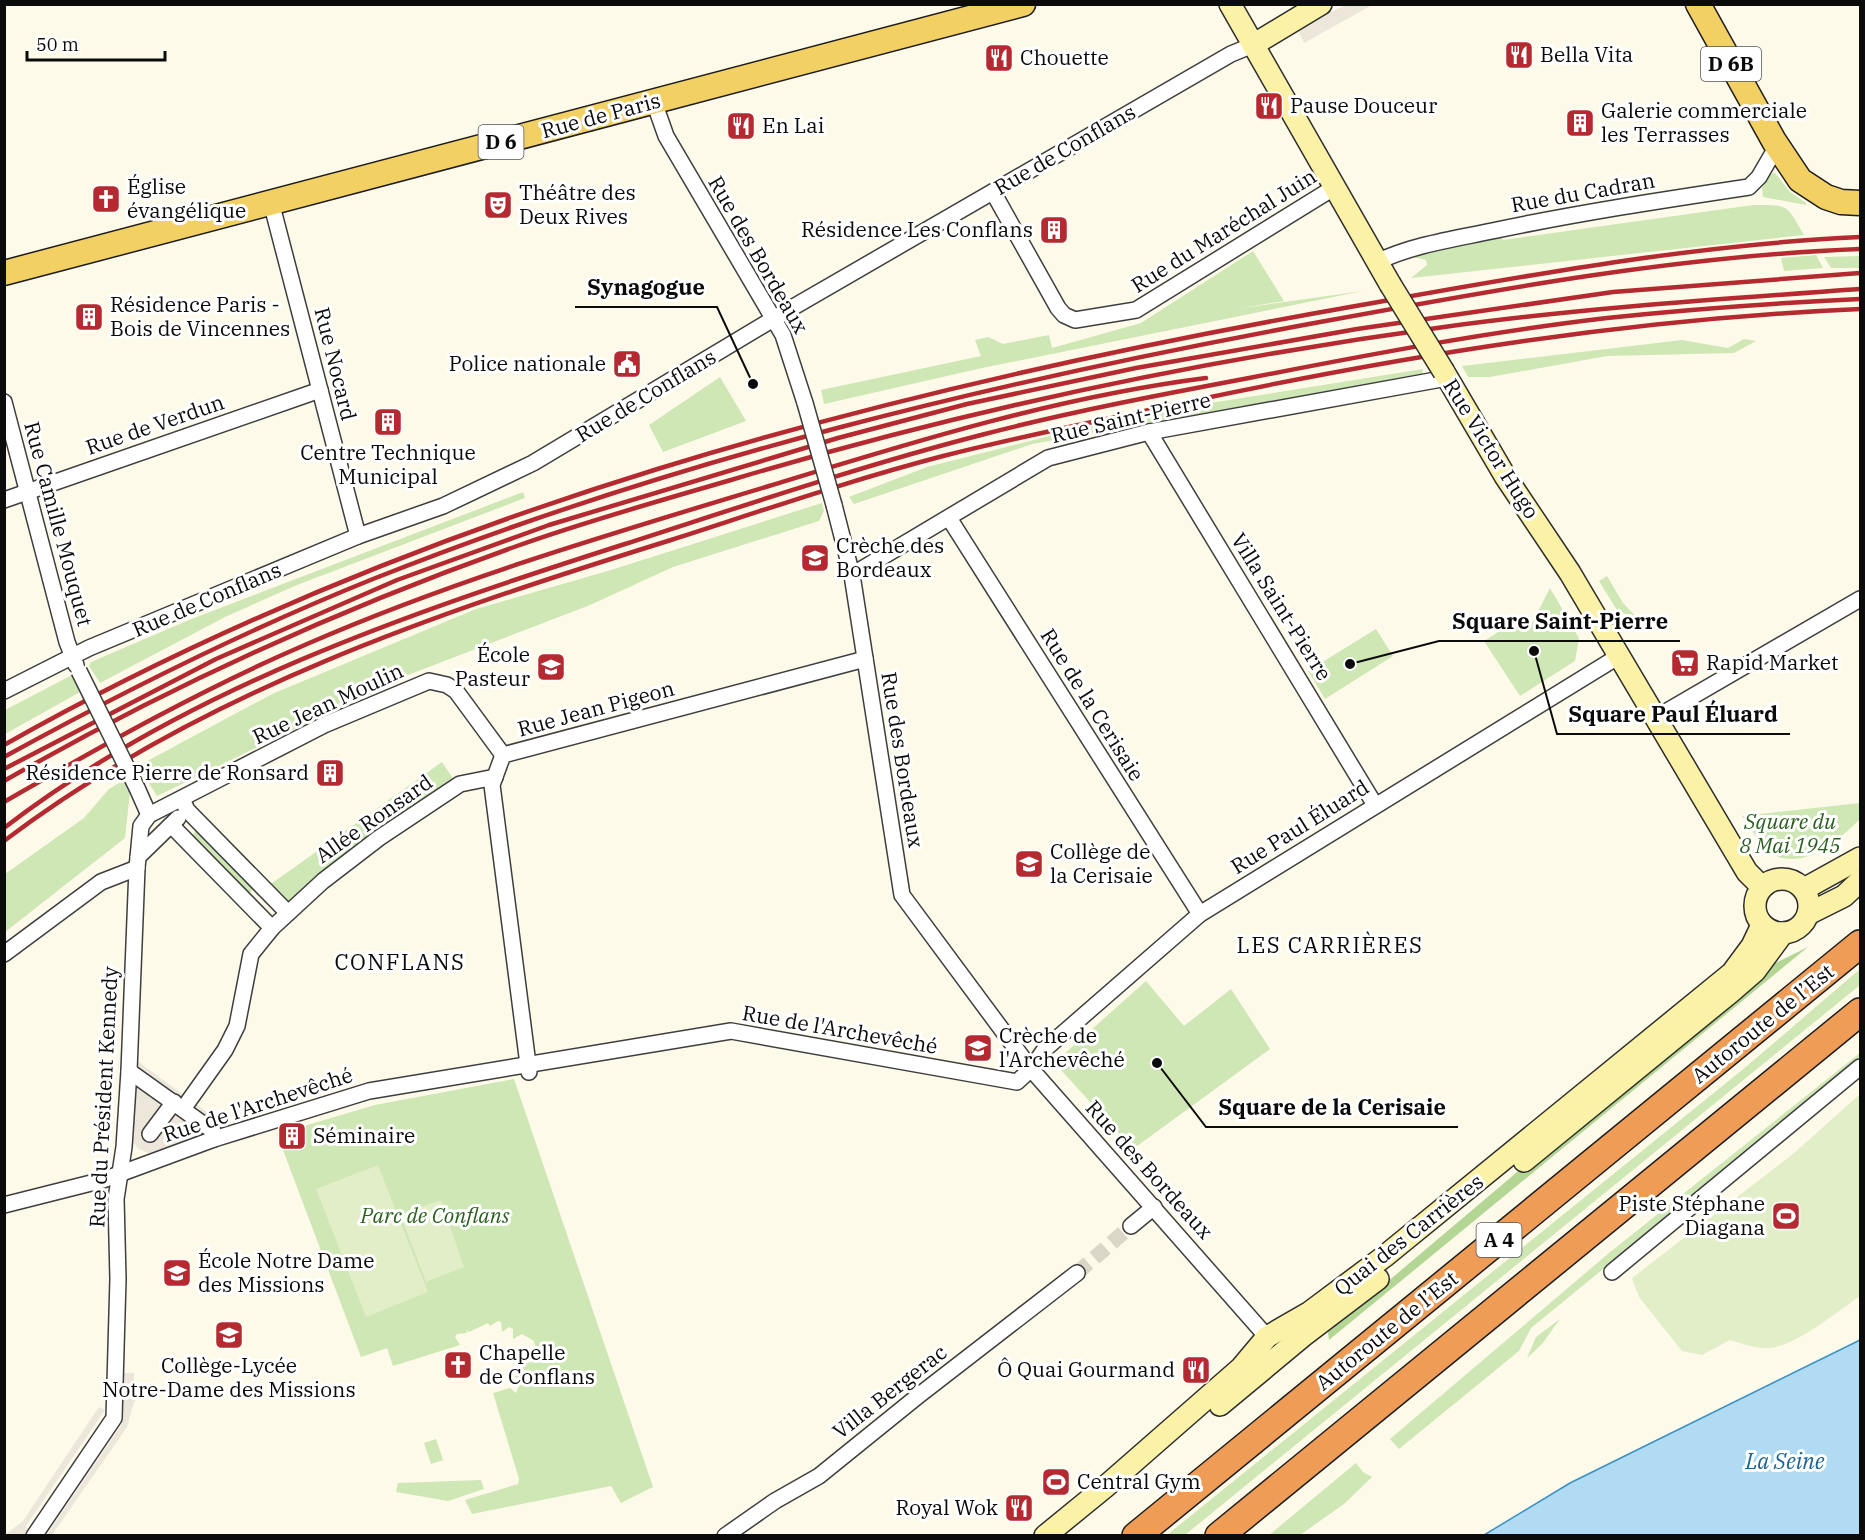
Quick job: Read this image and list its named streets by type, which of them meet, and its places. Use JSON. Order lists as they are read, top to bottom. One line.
{"streets":{"highway":["Autoroute de l’Est","A 4"],"main road":["D 6B","Rue de Paris","D 6","Rue de Conflans","Rue Victor Hugo","Quai des Carrières"],"street":["Rue du Cadran","Rue du Maréchal Juin","Rue des Bordeaux","Rue Nocard","Rue Saint-Pierre","Rue de Verdun","Rue Camille Mouquet","Villa Saint-Pierre","Rue Jean Moulin","Rue de la Cerisaie","Rue Jean Pigeon","Allée Ronsard","Rue Paul Éluard","Rue de l'Archevêché","Rue du Président Kennedy","Villa Bergerac"]},"crossings":[["D 6B","Rue du Cadran"],["Rue de Paris","Rue des Bordeaux"],["Rue de Paris","Rue Nocard"],["Rue de Conflans","Rue du Maréchal Juin"],["Rue de Conflans","Rue des Bordeaux"],["Rue de Conflans","Rue Nocard"],["Rue de Conflans","Rue Victor Hugo"],["Rue de Conflans","Rue Camille Mouquet"],["Rue du Cadran","Rue Victor Hugo"],["Rue du Maréchal Juin","Rue Victor Hugo"],["Rue des Bordeaux","Rue Saint-Pierre"],["Rue des Bordeaux","Rue Jean Pigeon"],["Rue des Bordeaux","Rue Paul Éluard"],["Rue des Bordeaux","Rue de l'Archevêché"],["Rue des Bordeaux","Quai des Carrières"],["Rue Nocard","Rue de Verdun"],["Rue Saint-Pierre","Rue Victor Hugo"],["Rue Saint-Pierre","Villa Saint-Pierre"],["Rue Saint-Pierre","Rue de la Cerisaie"],["Rue de Verdun","Rue Camille Mouquet"],["Rue Victor Hugo","Rue Paul Éluard"],["Rue Victor Hugo","Quai des Carrières"],["Villa Saint-Pierre","Rue Paul Éluard"],["Rue Jean Moulin","Rue Jean Pigeon"],["Rue Jean Moulin","Rue du Président Kennedy"],["Rue de la Cerisaie","Rue Paul Éluard"],["Rue Jean Pigeon","Allée Ronsard"],["Rue Jean Pigeon","Rue de l'Archevêché"],["Rue Paul Éluard","Rue de l'Archevêché"],["Rue de l'Archevêché","Rue du Président Kennedy"]],"districts":["LES CARRIÈRES","CONFLANS"],"water":["La Seine"],"parks":["Square du 8 Mai 1945","Parc de Conflans"],"places":{"restaurant":["Bella Vita","Chouette","Pause Douceur","En Lai","Ô Quai Gourmand","Royal Wok"],"building":["Galerie commerciale les Terrasses","Résidence Les Conflans","Résidence Paris - Bois de Vincennes","Centre Technique Municipal","Résidence Pierre de Ronsard","Séminaire"],"church":["Église évangélique","Chapelle de Conflans"],"theatre":["Théâtre des Deux Rives"],"public building":["Police nationale"],"other":["Synagogue","Square Paul Éluard","Square Saint-Pierre","Square de la Cerisaie"],"school or university":["Crèche des Bordeaux","École Pasteur","Collège de la Cerisaie","Crèche de l'Archevêché","École Notre Dame des Missions","Collège-Lycée Notre-Dame des Missions"],"supermarket":["Rapid Market"],"sports":["Piste Stéphane Diagana","Central Gym"]},"scale_bar":"50 m"}
